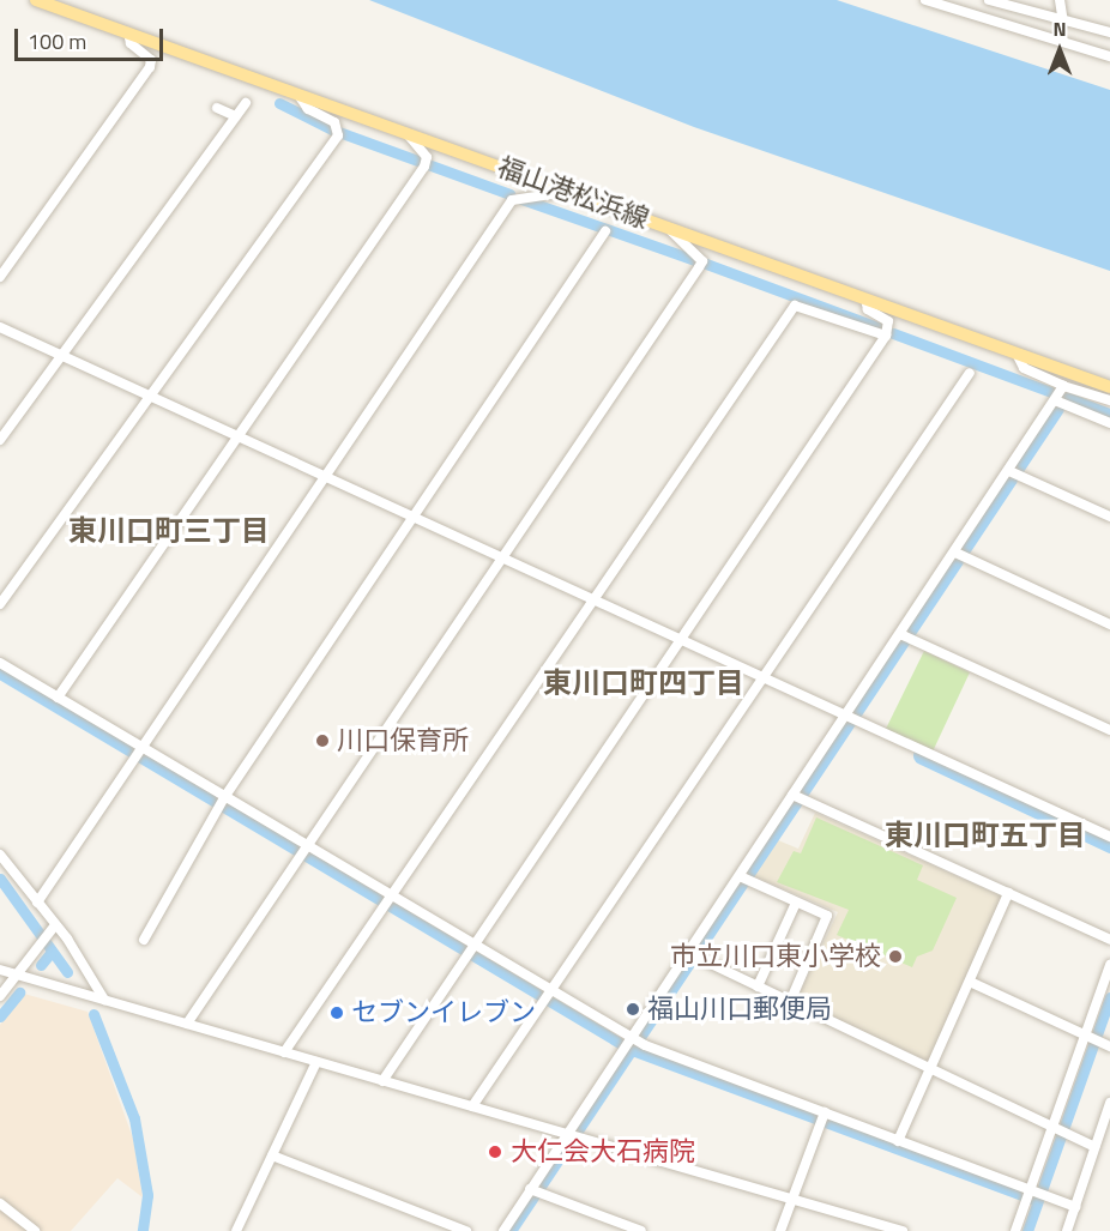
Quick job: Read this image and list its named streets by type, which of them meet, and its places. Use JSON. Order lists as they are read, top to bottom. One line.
{"streets":{"main road":["福山港松浜線"]},"districts":["東川口町三丁目","東川口町四丁目","東川口町五丁目"],"places":["川口保育所","市立川口東小学校","福山川口郵便局","セブンイレブン","大仁会大石病院"],"scale_bar":"100 m","north":"top"}
